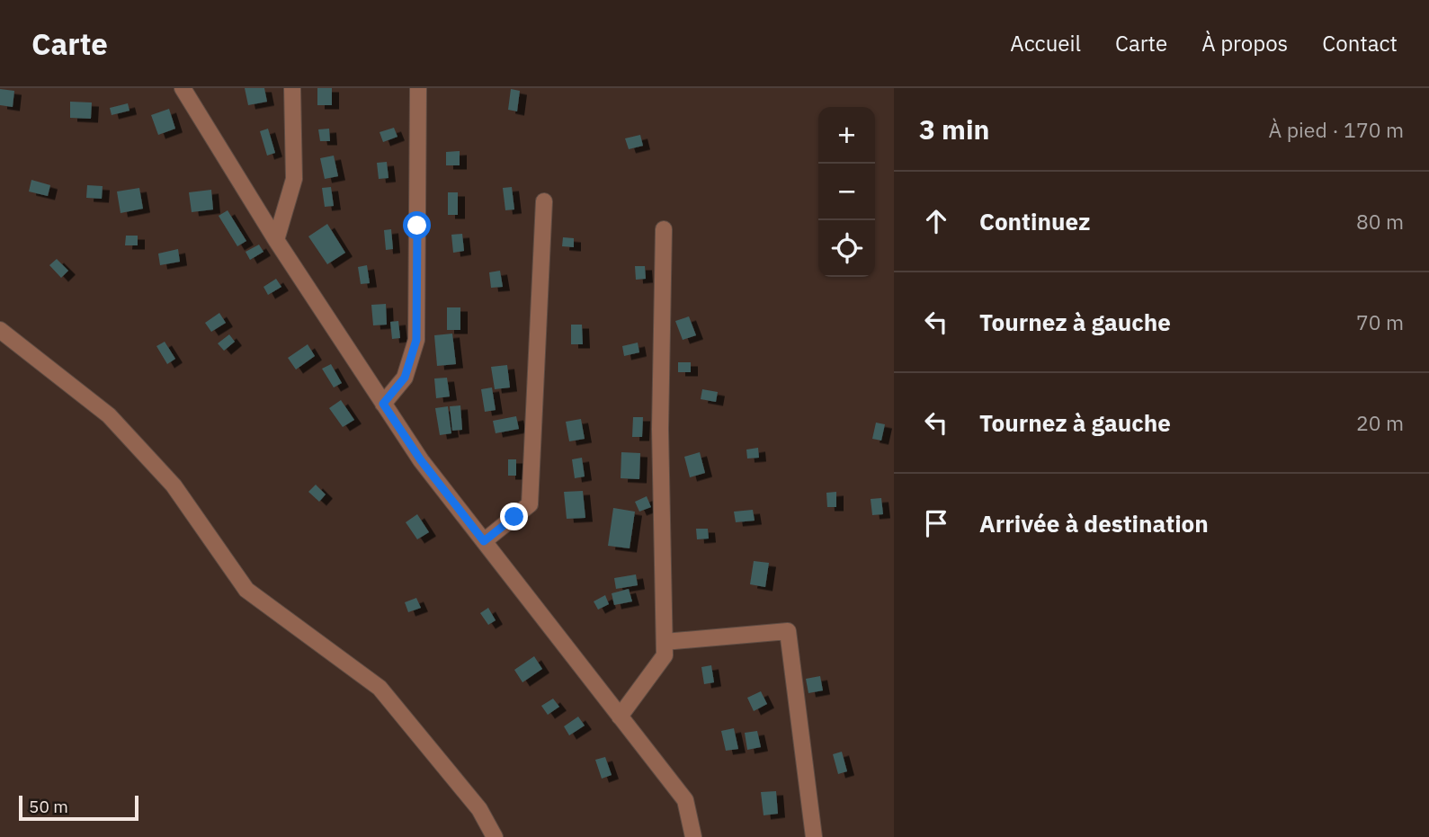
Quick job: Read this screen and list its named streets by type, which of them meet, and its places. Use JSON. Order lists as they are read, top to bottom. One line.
{"scale_bar":"50 m","page":{"header":"Carte","nav":["Accueil","Carte","À propos","Contact"],"heading":["3 min","À pied · 170 m"],"map_buttons":["+","−"],"list":[["Continuez","80 m"],["Tournez à gauche","70 m"],["Tournez à gauche","20 m"],"Arrivée à destination"],"scale":"50 m"}}
